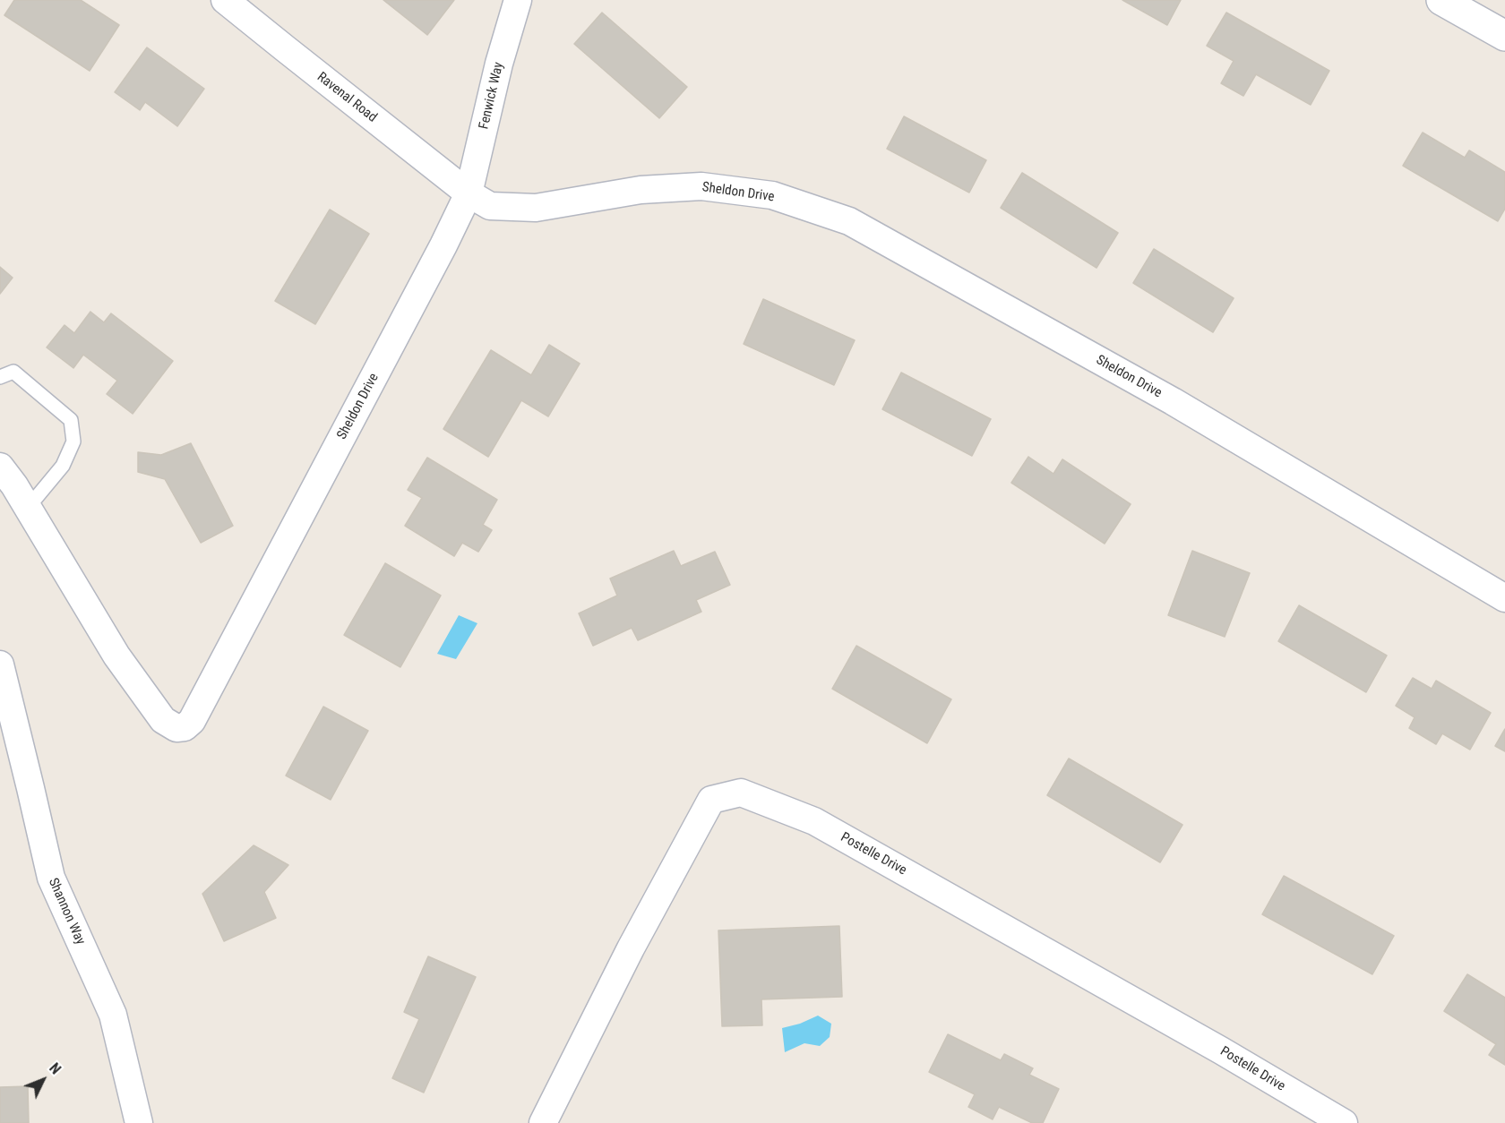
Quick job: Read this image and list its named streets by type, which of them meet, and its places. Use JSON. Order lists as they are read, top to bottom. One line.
{"streets":{"street":["Fenwick Way","Ravenal Road","Sheldon Drive","Postelle Drive","Shannon Way"]},"crossings":[["Fenwick Way","Ravenal Road"],["Fenwick Way","Sheldon Drive"],["Ravenal Road","Sheldon Drive"]],"north":"top right"}
